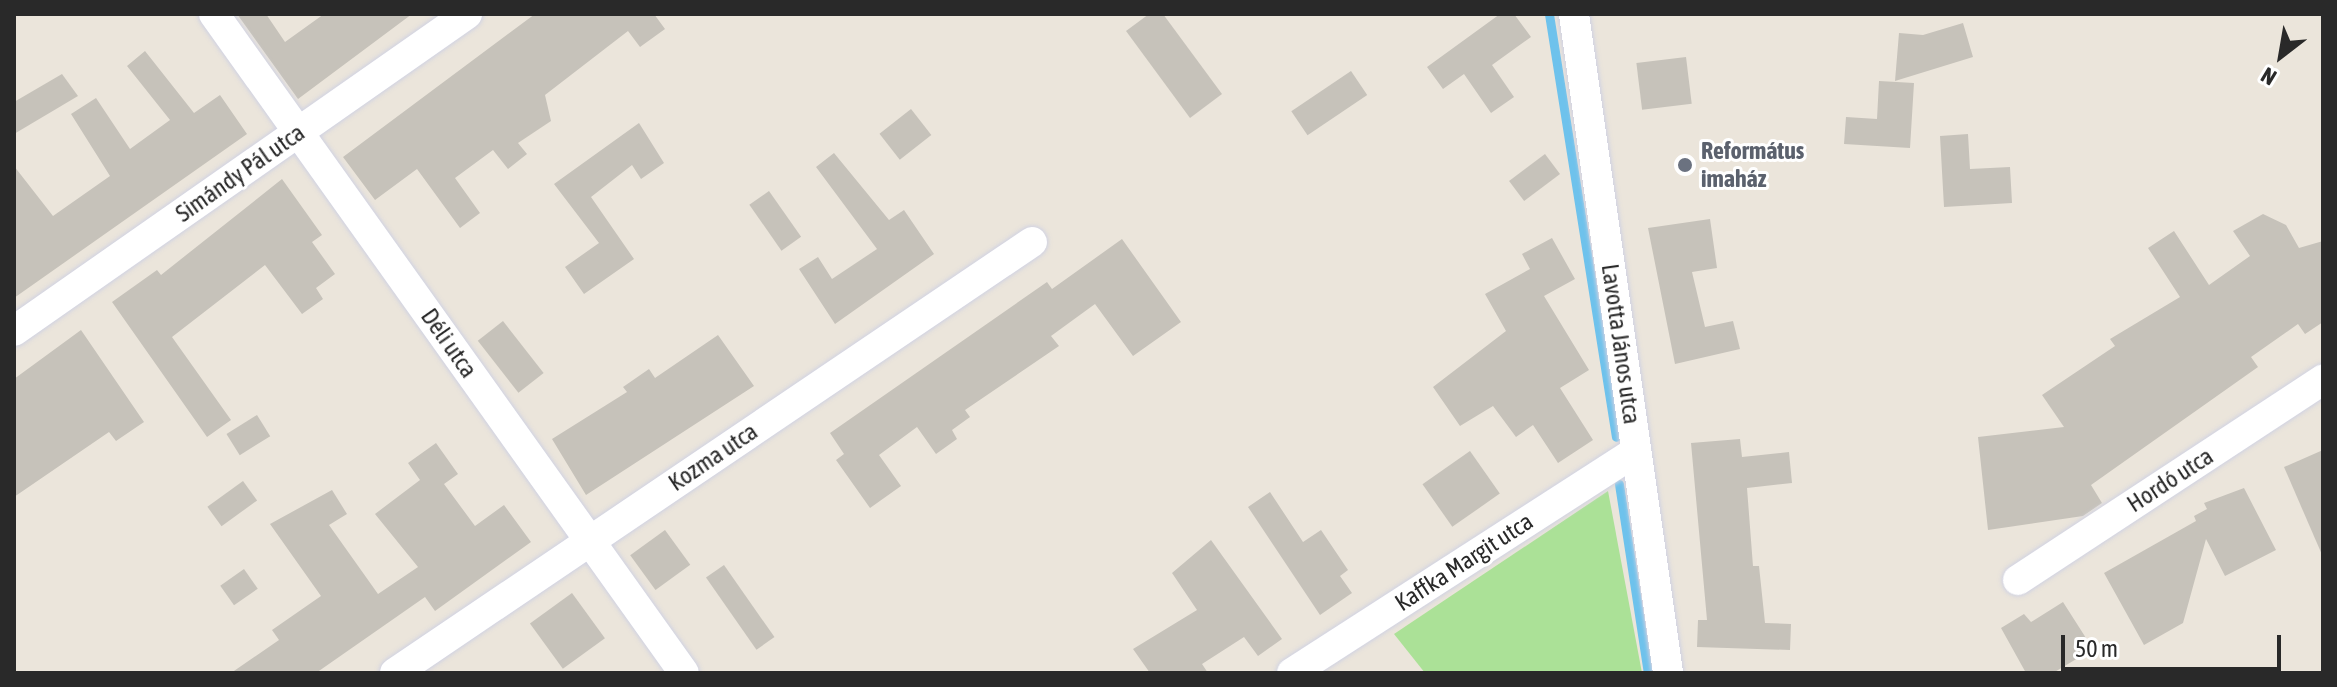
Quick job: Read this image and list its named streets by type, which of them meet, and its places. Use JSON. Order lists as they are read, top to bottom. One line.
{"streets":{"street":["Simándy Pál utca","Déli utca","Lavotta János utca","Kozma utca","Hordó utca","Kaffka Margit utca"]},"crossings":[["Simándy Pál utca","Déli utca"],["Déli utca","Kozma utca"],["Lavotta János utca","Kaffka Margit utca"]],"places":["Református imaház"],"scale_bar":"50 m","north":"bottom left"}
